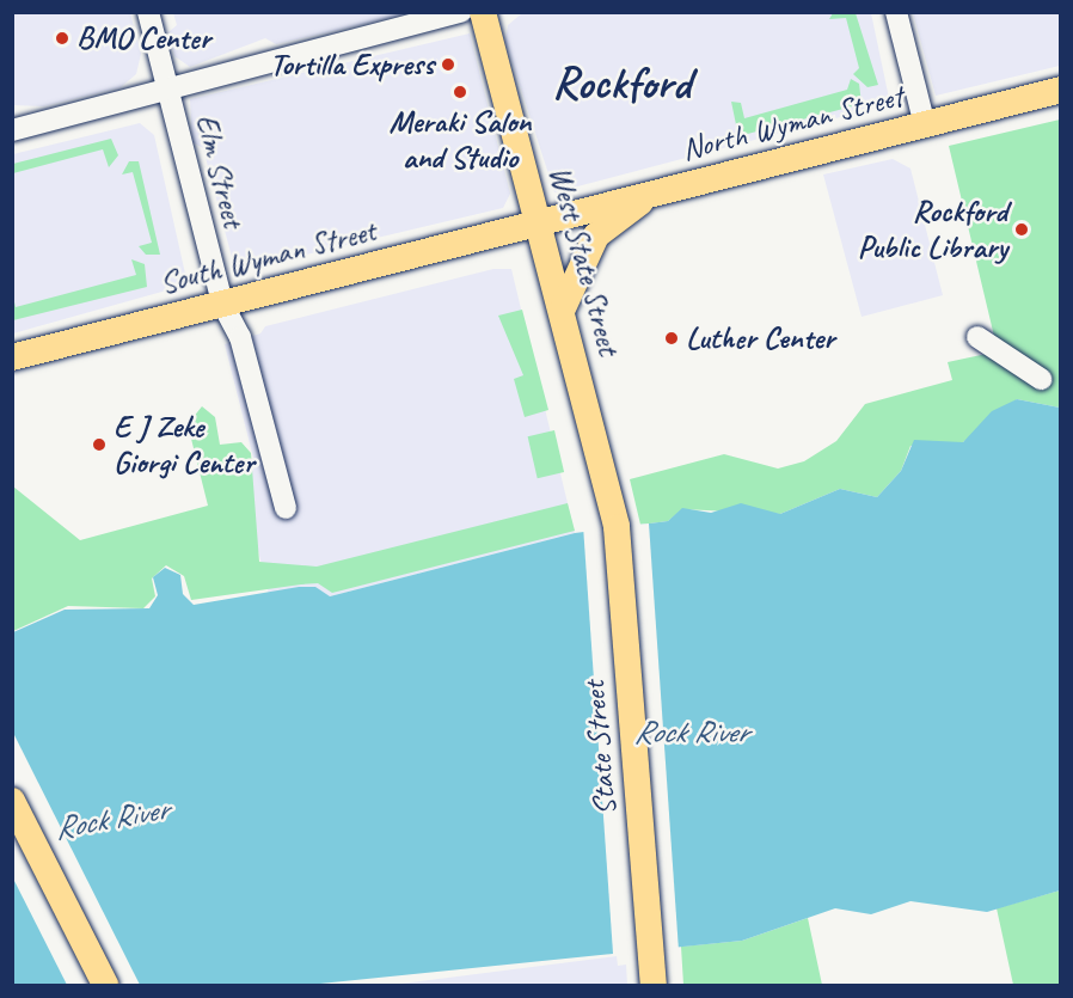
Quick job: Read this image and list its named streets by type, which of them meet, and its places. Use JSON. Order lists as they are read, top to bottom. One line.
{"streets":{"main road":["North Wyman Street","South Wyman Street","West State Street","State Street"],"street":["Elm Street"]},"crossings":[["North Wyman Street","South Wyman Street"],["North Wyman Street","West State Street"],["Elm Street","South Wyman Street"],["South Wyman Street","West State Street"],["West State Street","State Street"]],"districts":["Rockford"],"water":["Rock River"],"places":["BMO Center","Tortilla Express","Meraki Salon and Studio","Rockford Public Library","Luther Center","E J Zeke Giorgi Center"]}
